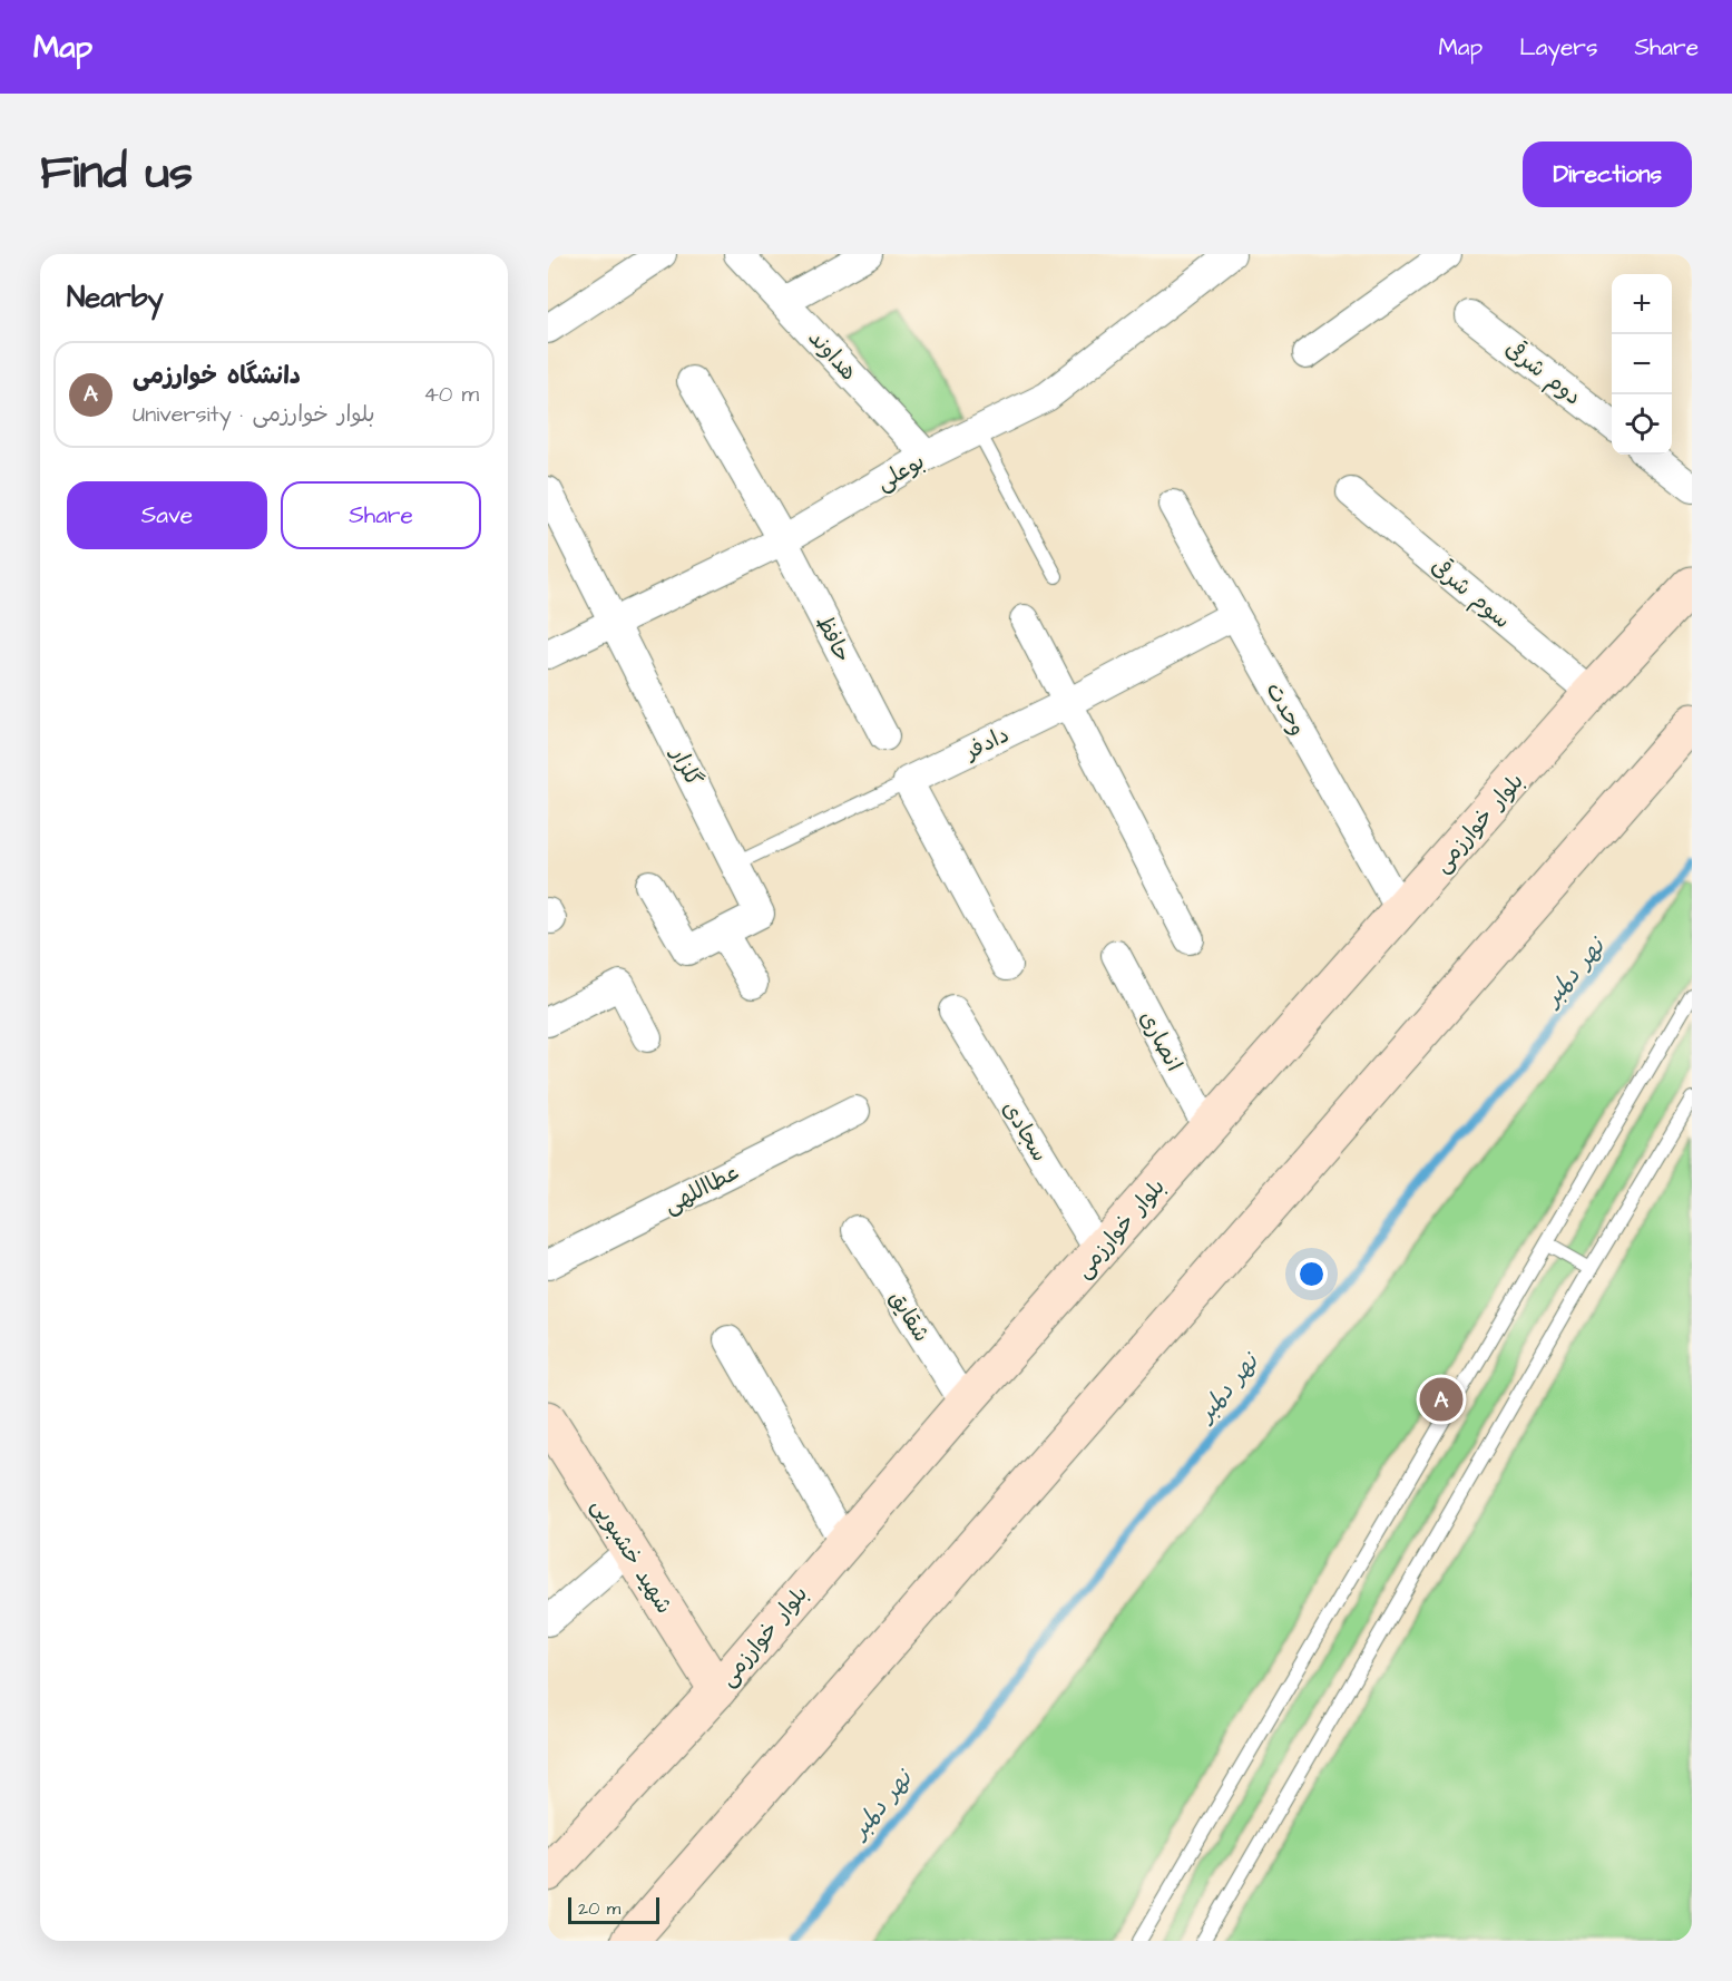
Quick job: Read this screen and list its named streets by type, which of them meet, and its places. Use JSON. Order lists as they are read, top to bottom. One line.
{"streets":{"main road":["بلوار خوارزمی","شهید خشبویی"],"street":["هداوند","دوم شرقی","بوعلی","سوم شرقی","حافظ","وحدت","دادفر","گلزار","انصاری","سجادی","عطااللهی","شقایق"]},"crossings":[["هداوند","بوعلی"],["بوعلی","حافظ"],["بوعلی","گلزار"],["سوم شرقی","بلوار خوارزمی"],["وحدت","دادفر"],["وحدت","بلوار خوارزمی"],["دادفر","گلزار"],["بلوار خوارزمی","انصاری"],["بلوار خوارزمی","سجادی"],["بلوار خوارزمی","شقایق"],["بلوار خوارزمی","شهید خشبویی"]],"water":["نهر دلمبر"],"scale_bar":"20 m","page":{"header":"Map","nav":["Map","Layers","Share"],"title":"Find us","buttons":["Directions",["Save","Share"]],"heading":"Nearby","map_buttons":["+","−"],"list":[{"mark":"A","name":"دانشگاه خوارزمی","note":"University · بلوار خوارزمی","value":"40 m"}],"pins":"A","scale":"20 m"}}
